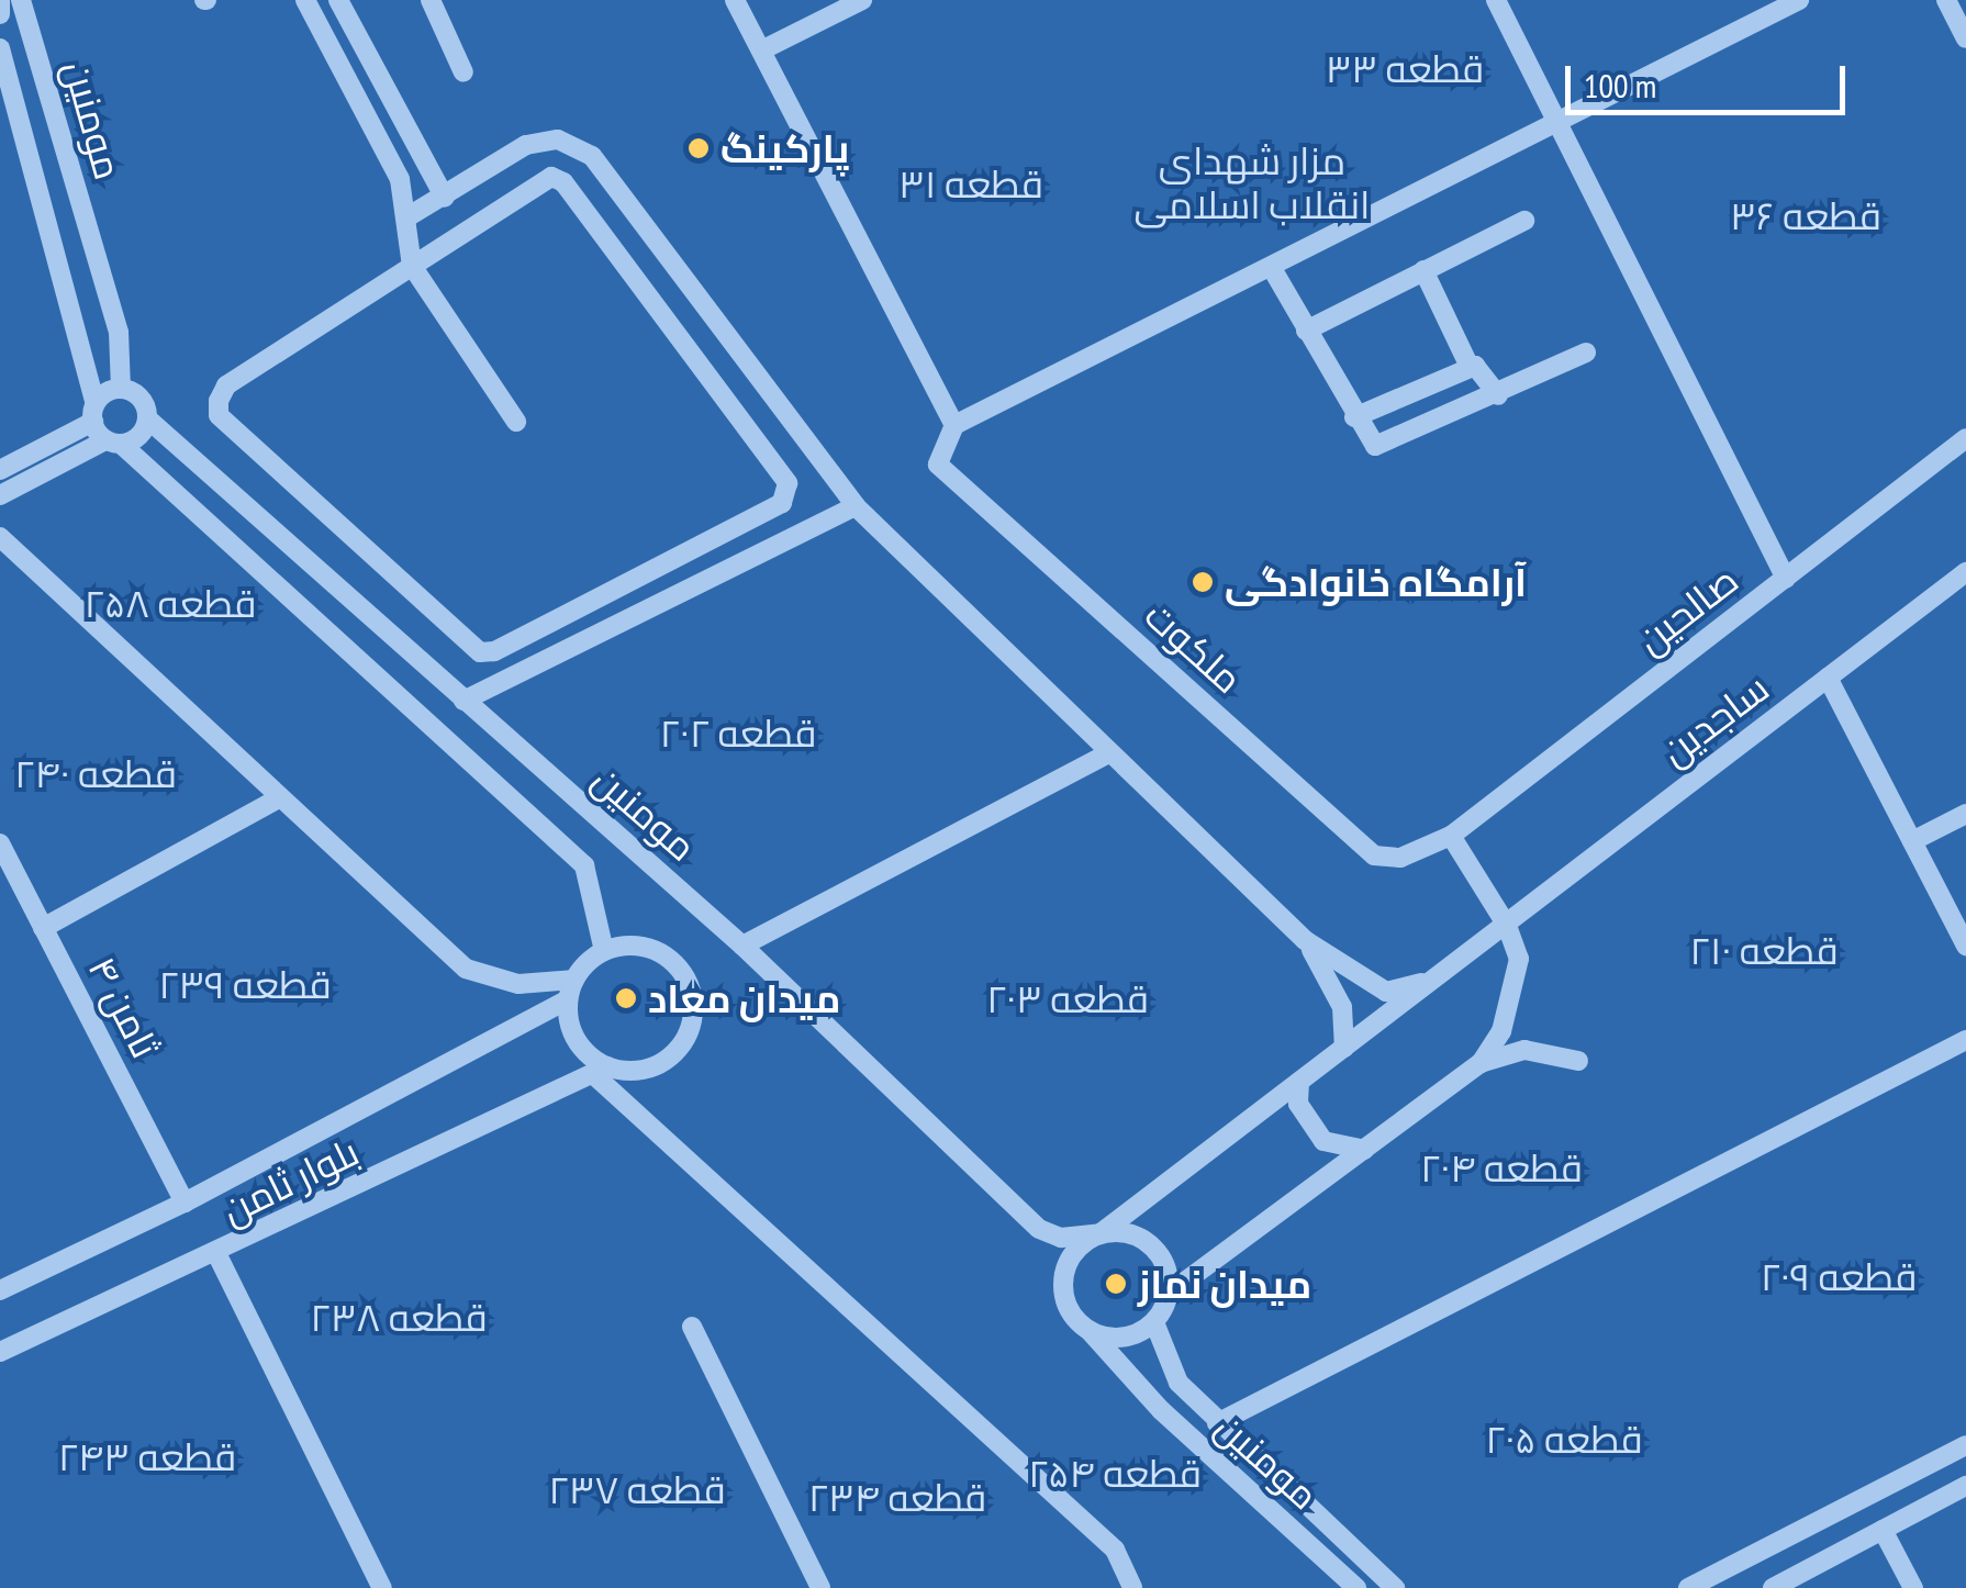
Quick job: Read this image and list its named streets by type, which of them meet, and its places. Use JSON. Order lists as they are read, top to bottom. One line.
{"streets":{"street":["مومنین","صالحین","ملکوت","ساجدین","ثامن ۴","بلوار ثامن"]},"crossings":[["مومنین","ساجدین"],["مومنین","بلوار ثامن"],["صالحین","ملکوت"],["ثامن ۴","بلوار ثامن"]],"parks":["قطعه ۳۳","مزار شهدای انقلاب اسلامی","قطعه ۳۱","قطعه ۳۶","قطعه ۲۵۸","قطعه ۲۰۲","قطعه ۲۴۰","قطعه ۲۱۰","قطعه ۲۳۹","قطعه ۲۰۳","قطعه ۲۰۴","قطعه ۲۰۹","قطعه ۲۳۸","قطعه ۲۰۵","قطعه ۲۴۳","قطعه ۲۵۴","قطعه ۲۳۷","قطعه ۲۳۴"],"places":["پارکینگ","آرامگاه خانوادگی","میدان معاد","میدان نماز"],"scale_bar":"100 m"}
